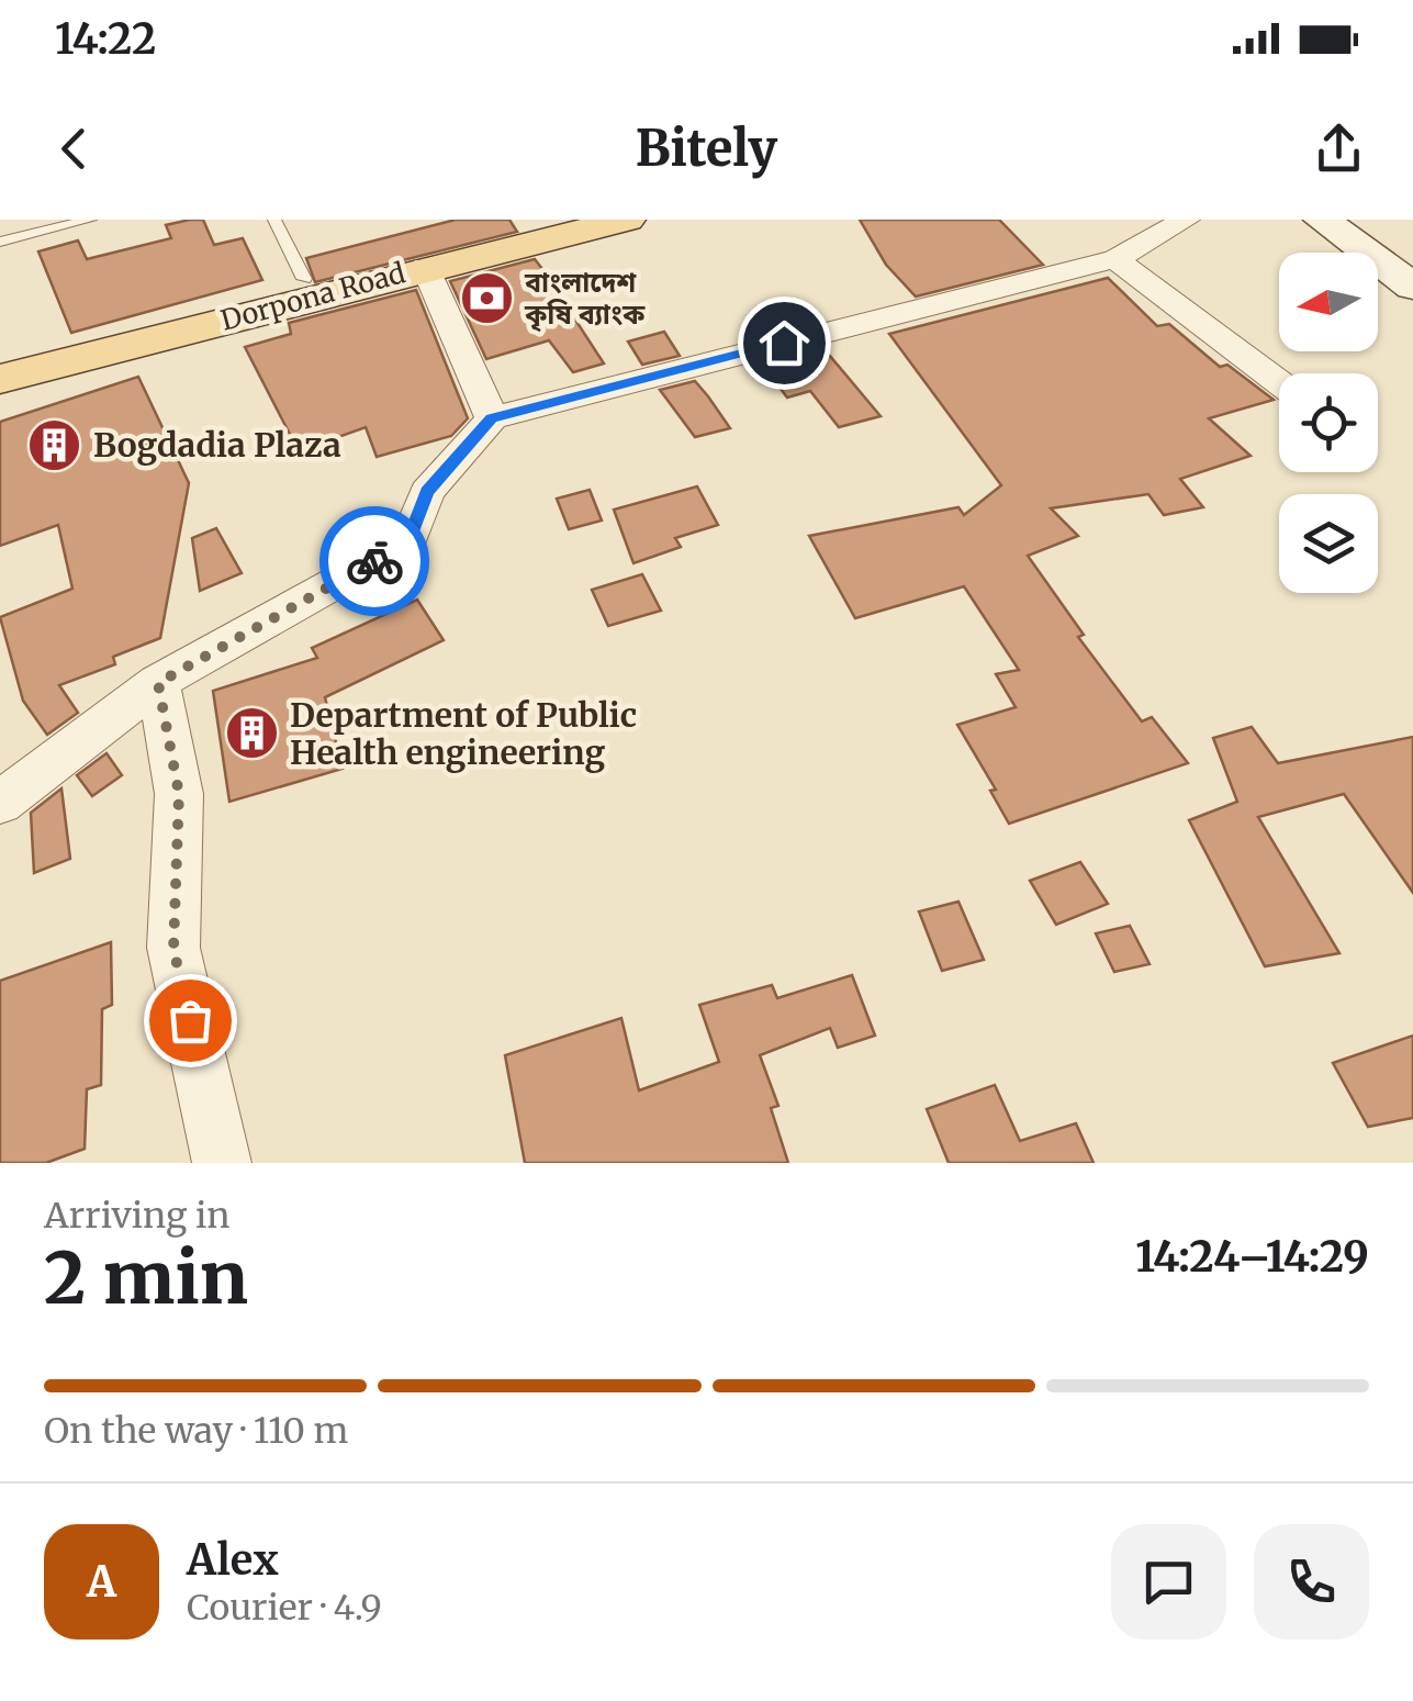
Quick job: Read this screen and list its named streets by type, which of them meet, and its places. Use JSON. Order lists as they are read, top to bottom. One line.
{"streets":{"main road":["Dorpona Road"]},"places":{"bank":["বাংলাদেশ কৃষি ব্যাংক"],"building":["Bogdadia Plaza","Department of Public Health engineering"]},"north":"left","page":{"status":"14:22","header":"Bitely","heading":["2 min","Arriving in","14:24–14:29"],"panel":["Alex","Courier · 4.9"],"bar":"On the way · 110 m","round":"A"}}
